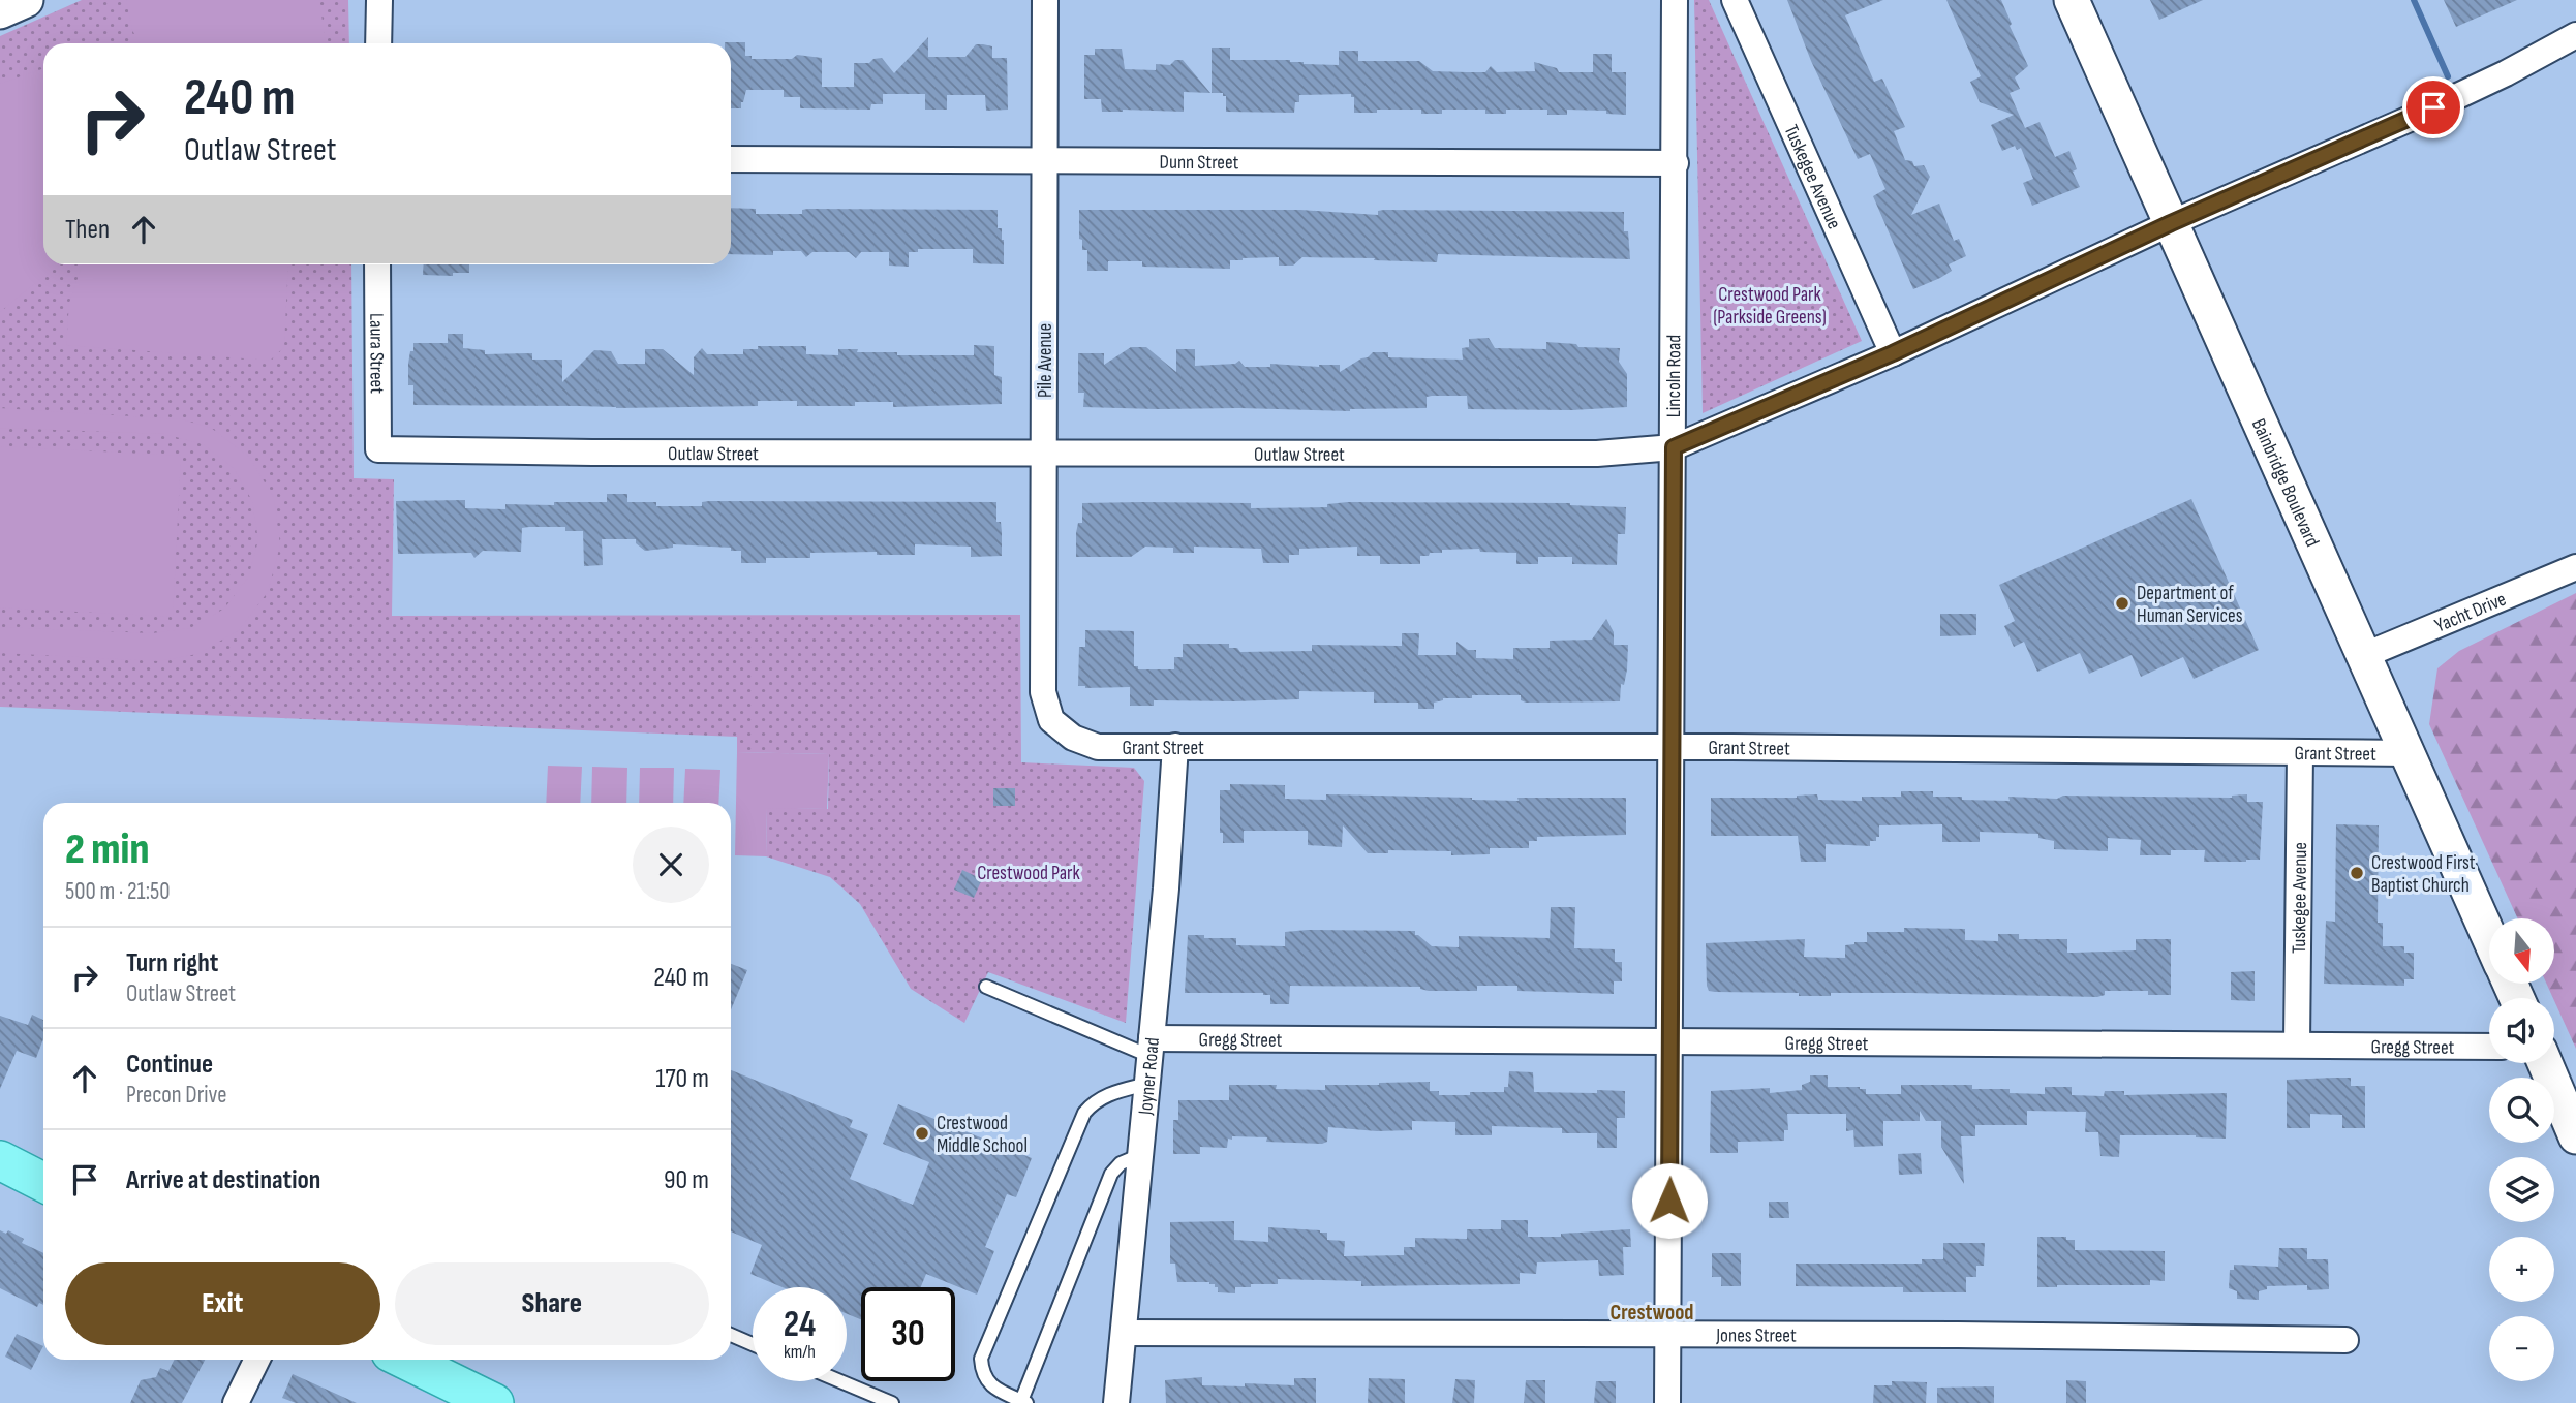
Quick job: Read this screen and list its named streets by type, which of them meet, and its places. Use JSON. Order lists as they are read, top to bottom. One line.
{"streets":{"main road":["Bainbridge Boulevard"],"street":["Dunn Street","Tuskegee Avenue","Laura Street","Pile Avenue","Lincoln Road","Outlaw Street","Yacht Drive","Grant Street","Gregg Street","Joyner Road","Jones Street"]},"crossings":[["Dunn Street","Pile Avenue"],["Dunn Street","Lincoln Road"],["Tuskegee Avenue","Outlaw Street"],["Tuskegee Avenue","Grant Street"],["Tuskegee Avenue","Gregg Street"],["Laura Street","Outlaw Street"],["Pile Avenue","Outlaw Street"],["Pile Avenue","Grant Street"],["Lincoln Road","Outlaw Street"],["Lincoln Road","Grant Street"],["Lincoln Road","Gregg Street"],["Lincoln Road","Jones Street"],["Outlaw Street","Bainbridge Boulevard"],["Bainbridge Boulevard","Yacht Drive"],["Bainbridge Boulevard","Grant Street"],["Grant Street","Joyner Road"],["Gregg Street","Joyner Road"],["Joyner Road","Jones Street"]],"districts":["Crestwood"],"parks":["Crestwood Park (Parkside Greens)","Crestwood Park"],"places":["Department of Human Services","Crestwood First Baptist Church","Crestwood Middle School"],"north":"bottom","page":{"turn":["240 m","Outlaw Street"],"then":"Then","heading":["2 min","500 m · 21:50"],"map_buttons":["+","−"],"list":[{"name":"Turn right","note":"Outlaw Street","value":"240 m"},{"name":"Continue","note":"Precon Drive","value":"170 m"},{"name":"Arrive at destination","value":"90 m"}],"buttons":["Exit","Share"],"speed":"24 km/h","limit":"30"}}
